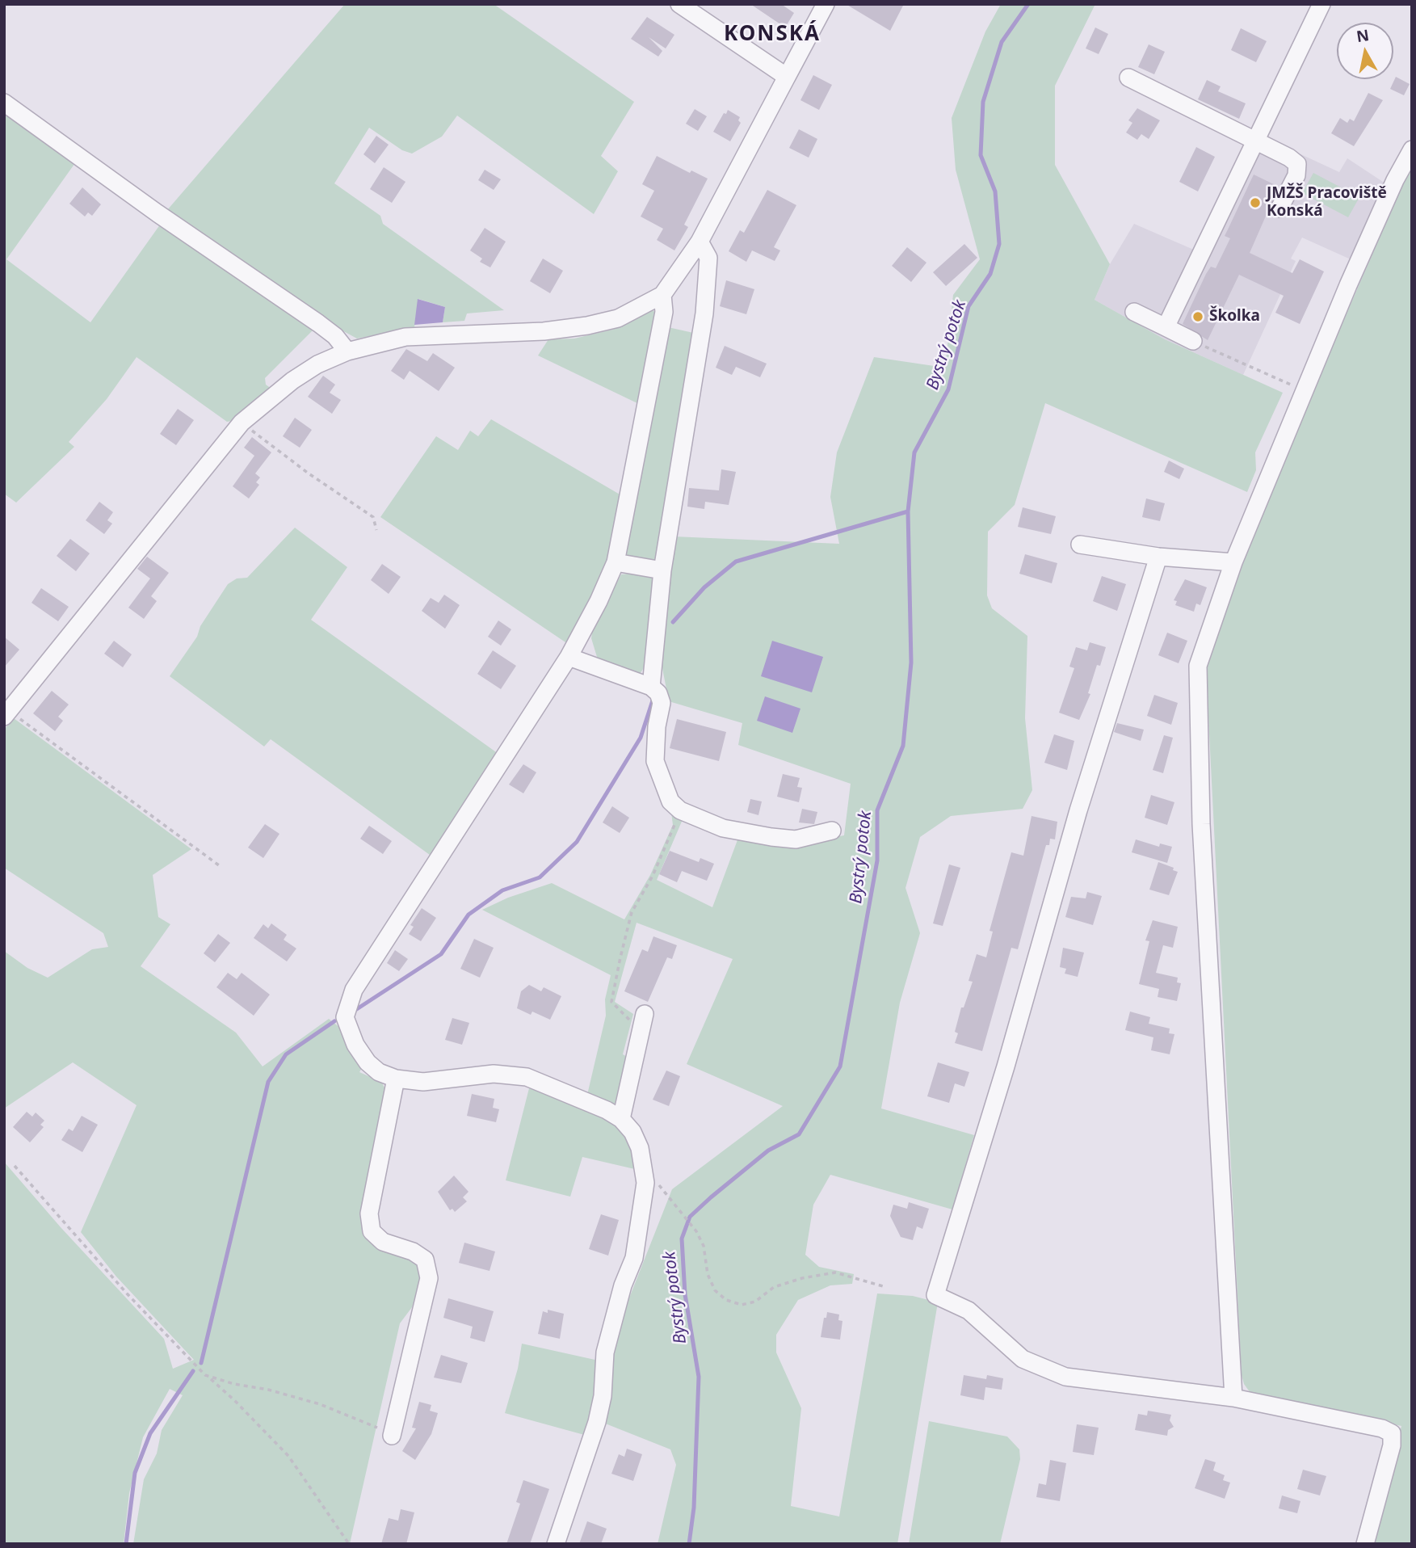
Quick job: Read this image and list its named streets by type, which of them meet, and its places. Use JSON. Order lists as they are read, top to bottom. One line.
{"districts":["KONSKÁ"],"water":["Bystrý potok"],"places":["JMŽŠ Pracoviště Konská","Školka"],"north":"top"}
